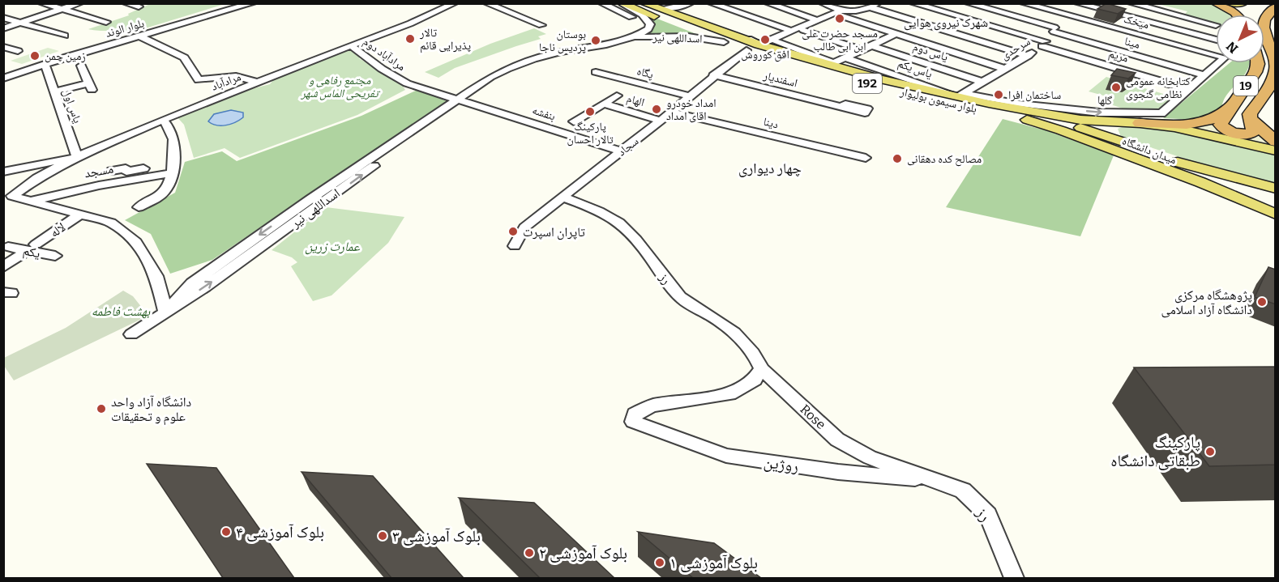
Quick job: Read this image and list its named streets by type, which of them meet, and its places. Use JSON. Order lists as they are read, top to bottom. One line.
{"streets":{"highway":["19"],"main road":["192","بلوار سیمون بولیوار","میدان دانشگاه"],"street":["میخک","بلوار الوند","اسداللهی نیر","مینا","سرحدی","یاس دوم","مرادآباد دوم","مریم","یاس یکم","پگاه","اسفندیار","مرادآباد","الهام","گلها","یاس اول","بنفشه","دینا","سجاد","مسجد","لاله","یکم","رز","Rose","روژین"]},"crossings":[["بلوار الوند","یاس اول"],["اسداللهی نیر","مرادآباد دوم"],["اسداللهی نیر","بلوار سیمون بولیوار"],["اسداللهی نیر","بنفشه"],["مینا","سرحدی"],["مینا","گلها"],["سرحدی","یاس دوم"],["سرحدی","مریم"],["سرحدی","یاس یکم"],["سرحدی","بلوار سیمون بولیوار"],["سرحدی","گلها"],["مرادآباد دوم","مرادآباد"],["مرادآباد دوم","بنفشه"],["مریم","گلها"],["یاس یکم","بلوار سیمون بولیوار"],["یاس یکم","گلها"],["پگاه","سجاد"],["اسفندیار","سجاد"],["مرادآباد","یاس اول"],["الهام","سجاد"],["بلوار سیمون بولیوار","گلها"],["بلوار سیمون بولیوار","سجاد"],["بلوار سیمون بولیوار","میدان دانشگاه"],["بنفشه","سجاد"],["دینا","سجاد"],["سجاد","رز"],["لاله","یکم"],["رز","Rose"],["رز","روژین"],["Rose","روژین"]],"districts":["شهرک نیروی هوایی","چهار دیواری"],"parks":["مجتمع رفاهی و تفریحی الماس شهر","عمارت زرین","بهشت فاطمه"],"places":["مسجد حضرت علی ابن ابی طالب","تالار پذیرایی قائم","افق کوروش","بوستان پردیس ناجا","زمین چمن","کتابخانه عمومی نظامی گنجوی","ساختمان افرا","امداد خودرو اقای امداد","پارکینگ تالار احسان","مصالح کده دهقانی","تاپران اسپرت","پژوهشگاه مرکزی دانشگاه آزاد اسلامی","دانشگاه آزاد واحد علوم و تحقیقات","پارکینگ طبقاتی دانشگاه","بلوک آموزشی ۴","بلوک آموزشی ۳","بلوک آموزشی ۲","بلوک آموزشی ۱"],"north":"bottom left"}
